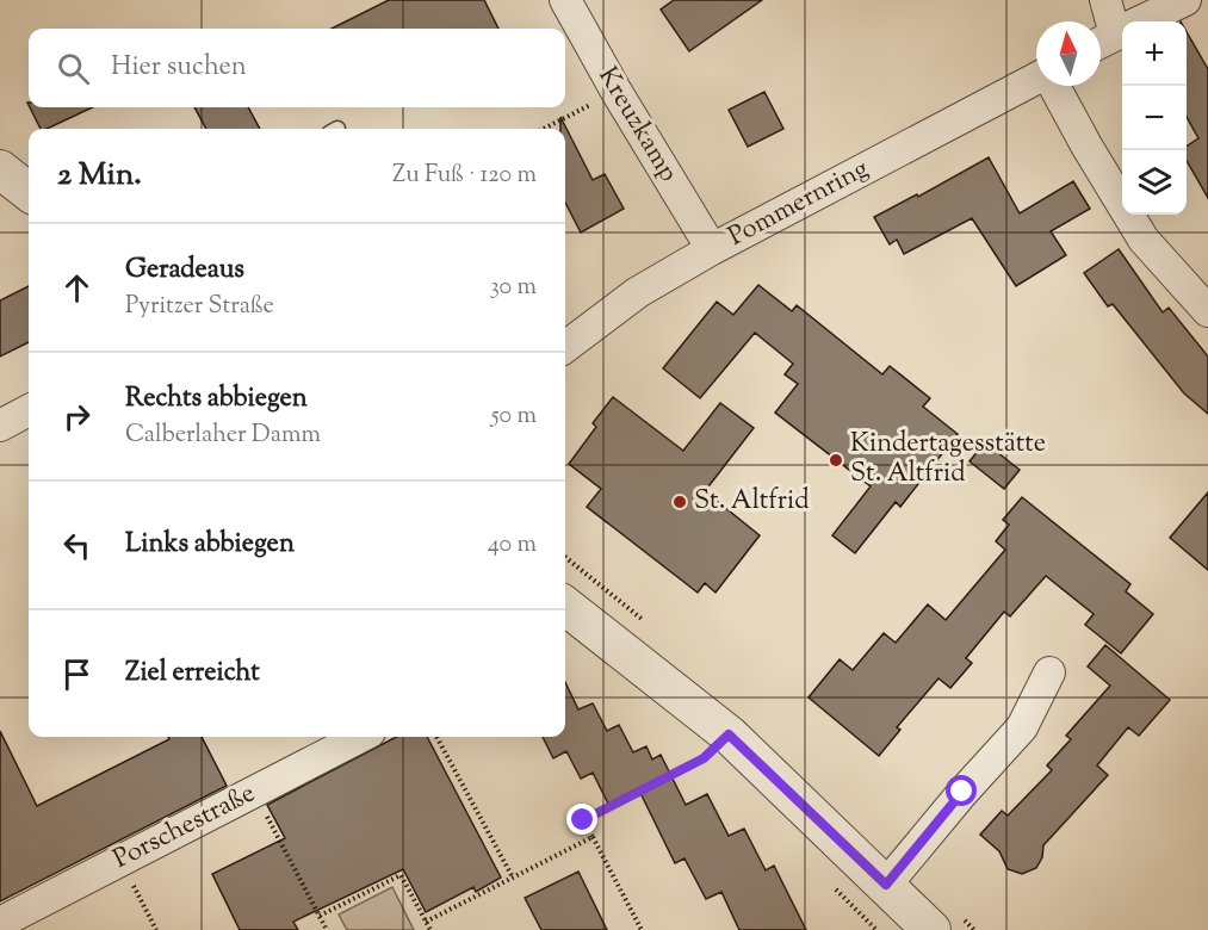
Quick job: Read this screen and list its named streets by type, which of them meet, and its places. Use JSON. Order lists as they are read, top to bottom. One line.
{"streets":{"street":["Kreuzkamp","Pommernring","Porschestraße"]},"crossings":[["Kreuzkamp","Pommernring"]],"places":["Kindertagesstätte St. Altfrid","St. Altfrid"],"north":"top","page":{"map_buttons":["+","−"],"search":"Hier suchen","heading":["2 Min.","Zu Fuß · 120 m"],"list":[["Geradeaus","Pyritzer Straße","30 m"],["Rechts abbiegen","Calberlaher Damm","50 m"],["Links abbiegen","40 m"],"Ziel erreicht"]}}
